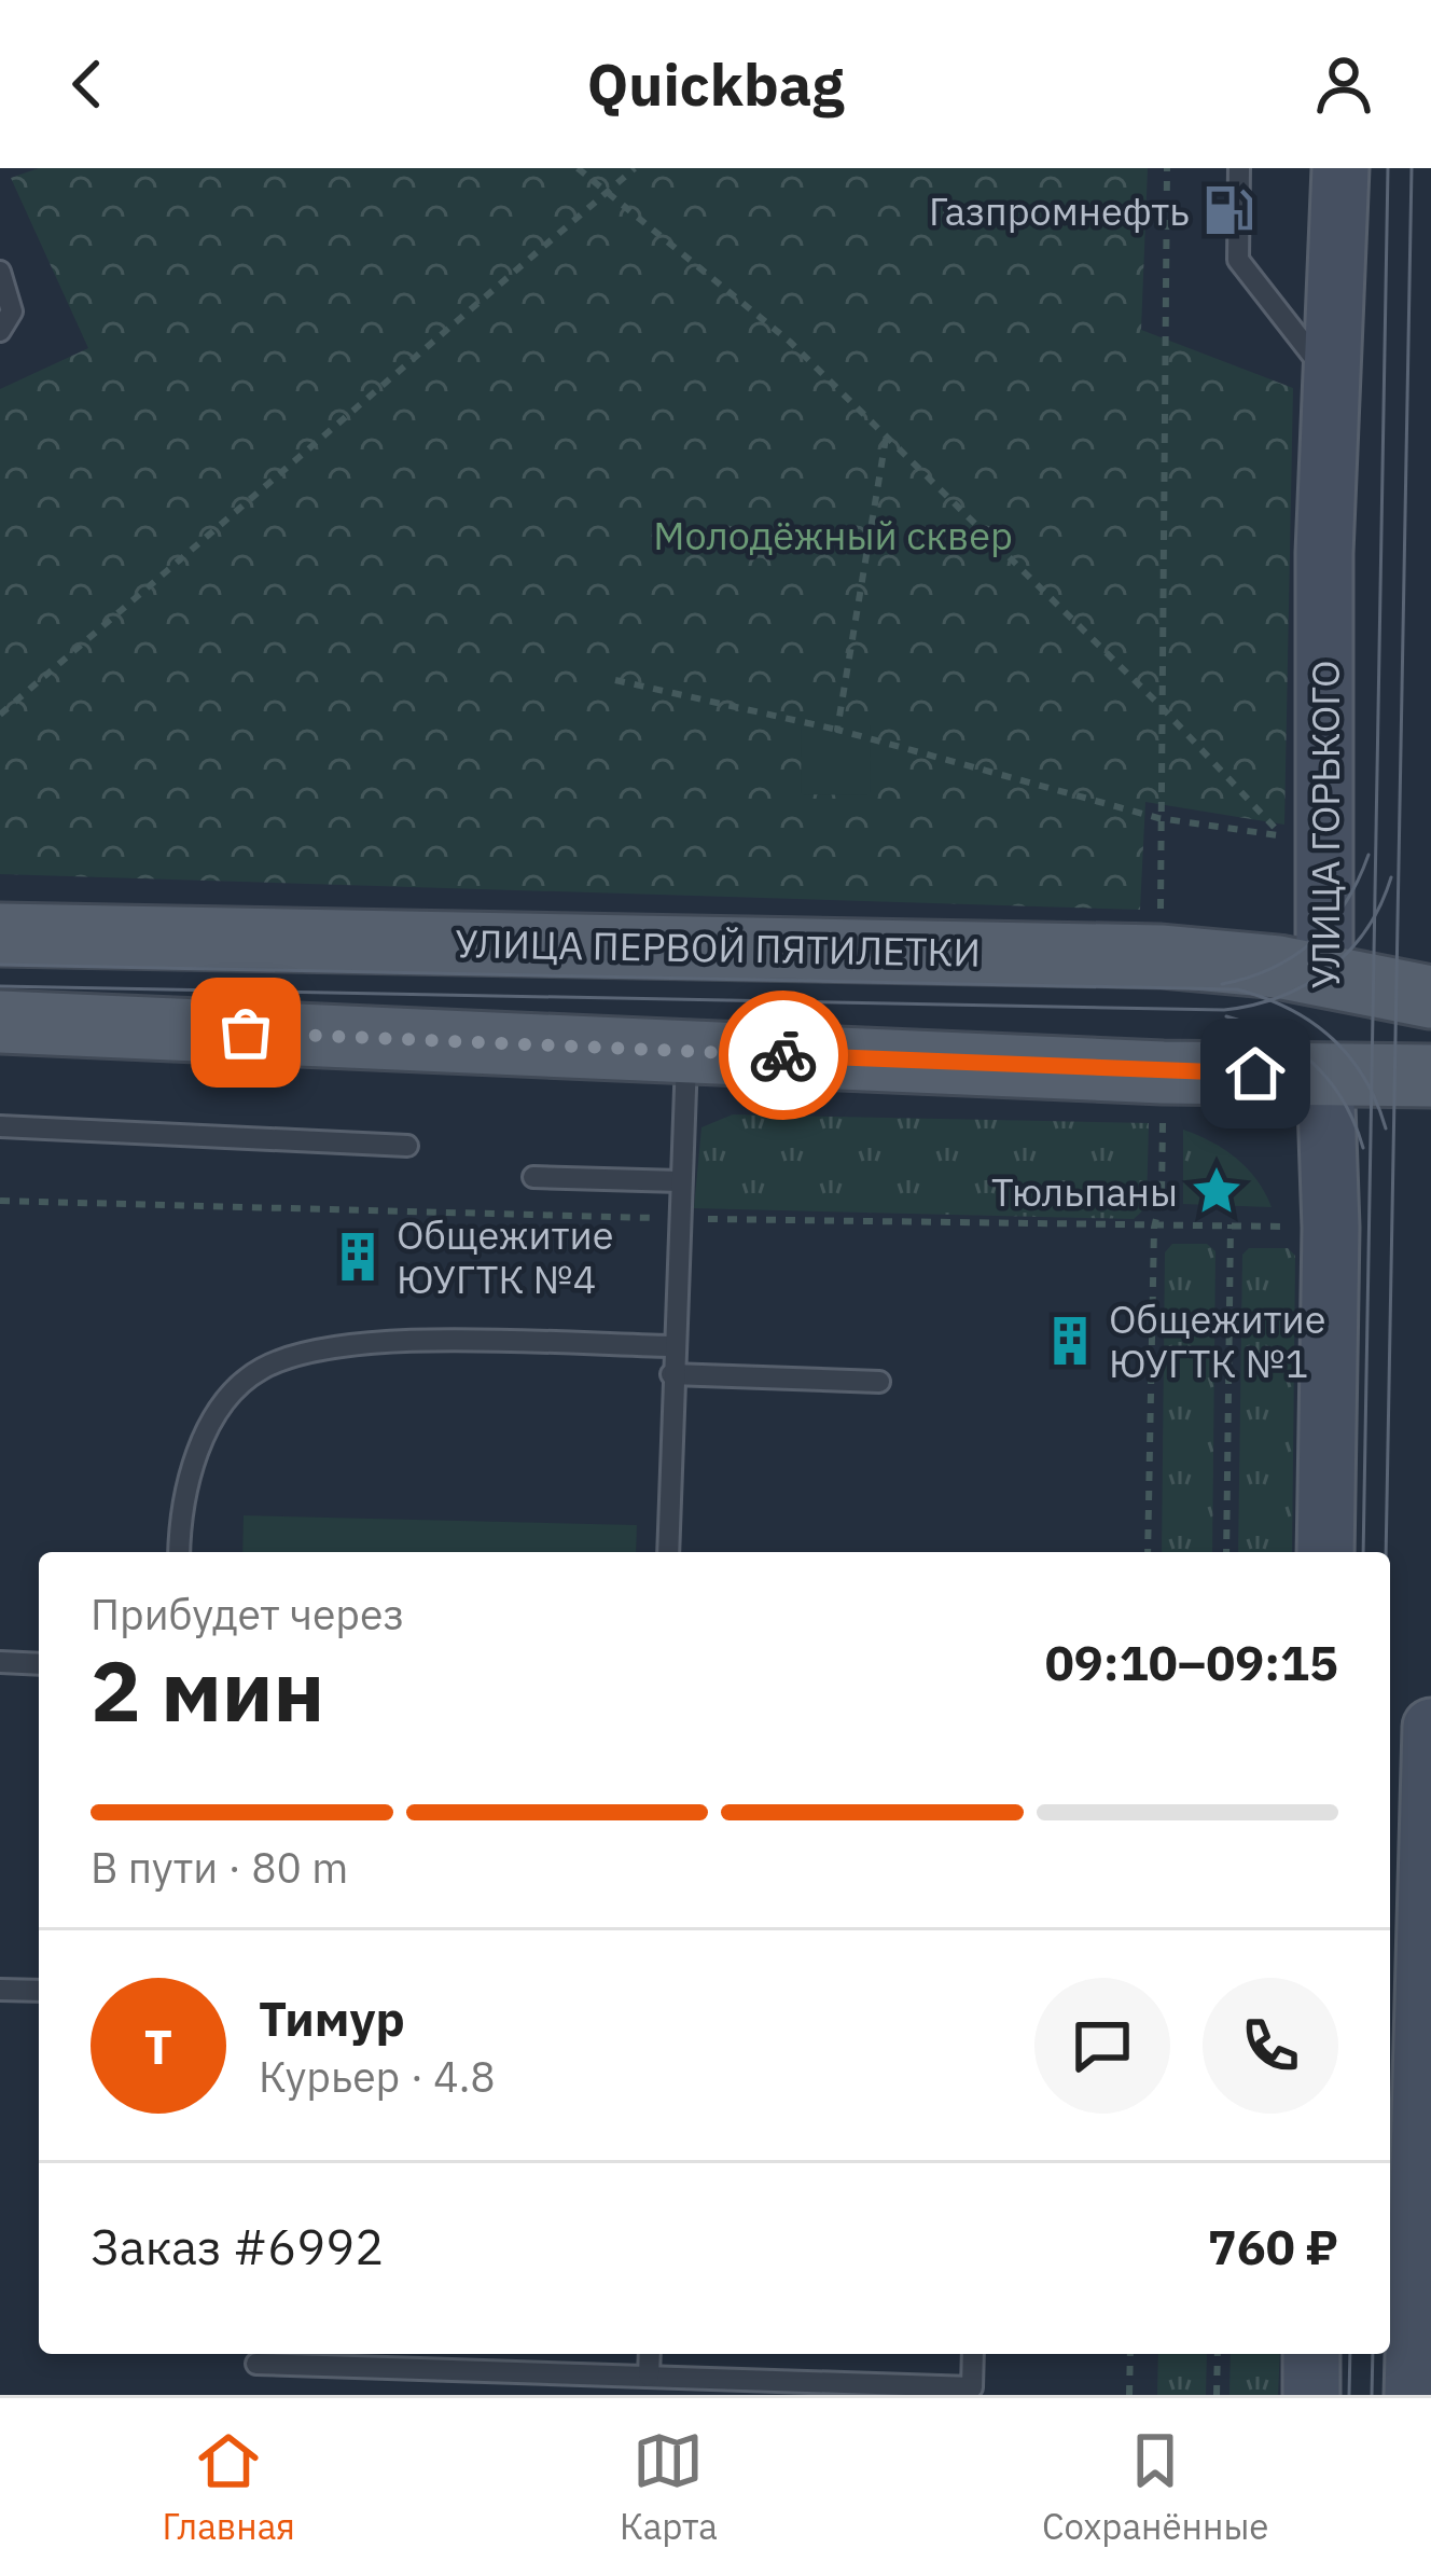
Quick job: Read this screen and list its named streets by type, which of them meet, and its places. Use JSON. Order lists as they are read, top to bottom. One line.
{"streets":{"main road":["УЛИЦА ГОРЬКОГО","УЛИЦА ПЕРВОЙ ПЯТИЛЕТКИ"]},"crossings":[["УЛИЦА ГОРЬКОГО","УЛИЦА ПЕРВОЙ ПЯТИЛЕТКИ"]],"parks":["Молодёжный сквер"],"places":{"fuel station":["Газпромнефть"],"place":["Тюльпаны"],"building":["Общежитие ЮУГТК №4","Общежитие ЮУГТК №1"]},"page":{"header":"Quickbag","heading":["2 мин","Прибудет через","09:10–09:15"],"panel":["Тимур","Курьер · 4.8","Заказ #6992","760 ₽"],"bar":"В пути · 80 m","round":"Т","tabs":["Главная","Карта","Сохранённые"]}}
